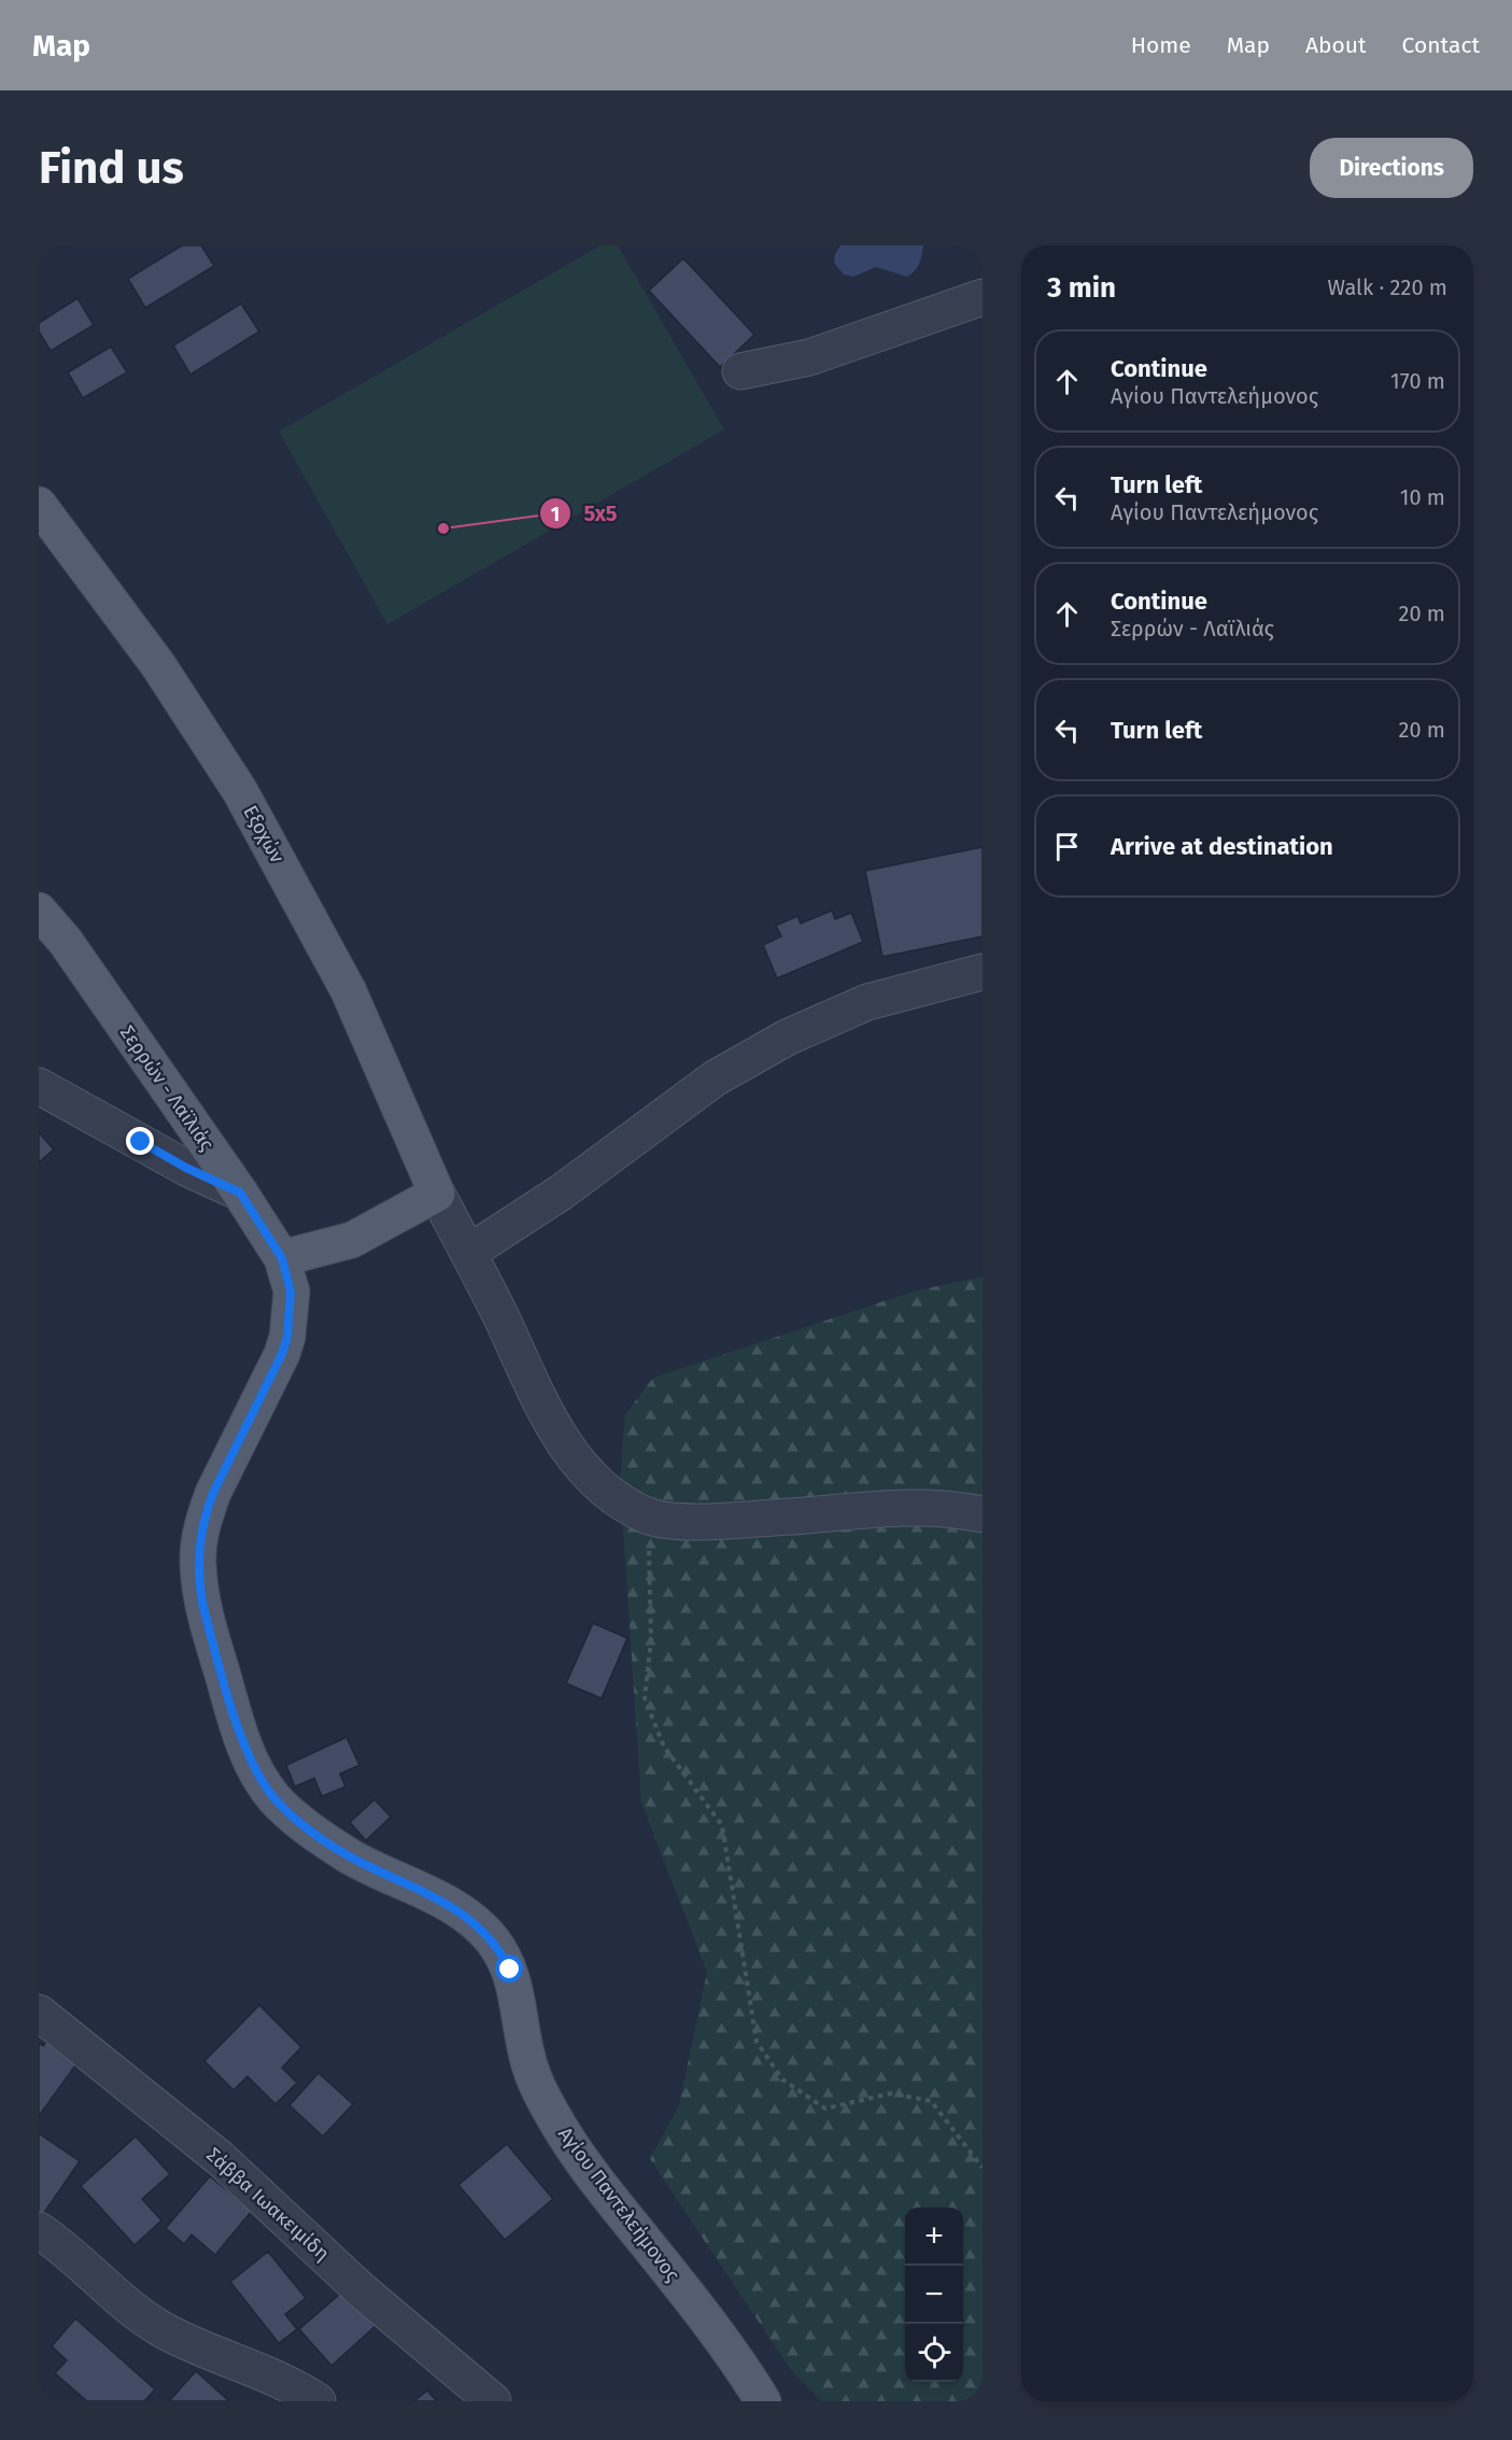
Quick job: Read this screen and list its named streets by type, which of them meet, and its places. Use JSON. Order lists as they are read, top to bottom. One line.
{"streets":{"main road":["Εξοχών","Σερρών - Λαϊλιάς","Αγίου Παντελεήμονος"],"street":["Σάββα Ιωακειμίδη"]},"crossings":[["Σερρών - Λαϊλιάς","Αγίου Παντελεήμονος"]],"places":["5x5"],"page":{"header":"Map","nav":["Home","Map","About","Contact"],"buttons":"Directions","title":"Find us","heading":["3 min","Walk · 220 m"],"list":[["Continue","Αγίου Παντελεήμονος","170 m"],["Turn left","Αγίου Παντελεήμονος","10 m"],["Continue","Σερρών - Λαϊλιάς","20 m"],["Turn left","20 m"],"Arrive at destination"],"map_buttons":["+","−"]}}
